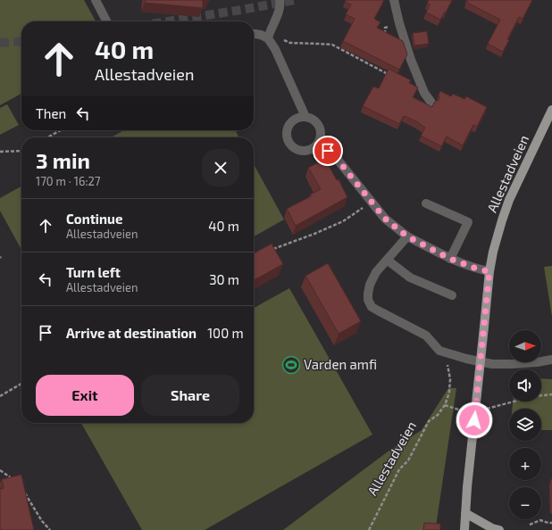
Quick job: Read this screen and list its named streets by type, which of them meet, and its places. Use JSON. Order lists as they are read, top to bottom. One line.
{"streets":{"main road":["Allestadveien"]},"places":{"sports":["Varden amfi"]},"north":"right","page":{"turn":["40 m","Allestadveien"],"then":"Then","heading":["3 min","170 m · 16:27"],"list":[{"name":"Continue","note":"Allestadveien","value":"40 m"},{"name":"Turn left","note":"Allestadveien","value":"30 m"},{"name":"Arrive at destination","value":"100 m"}],"map_buttons":["+","−"],"buttons":["Exit","Share"]}}
